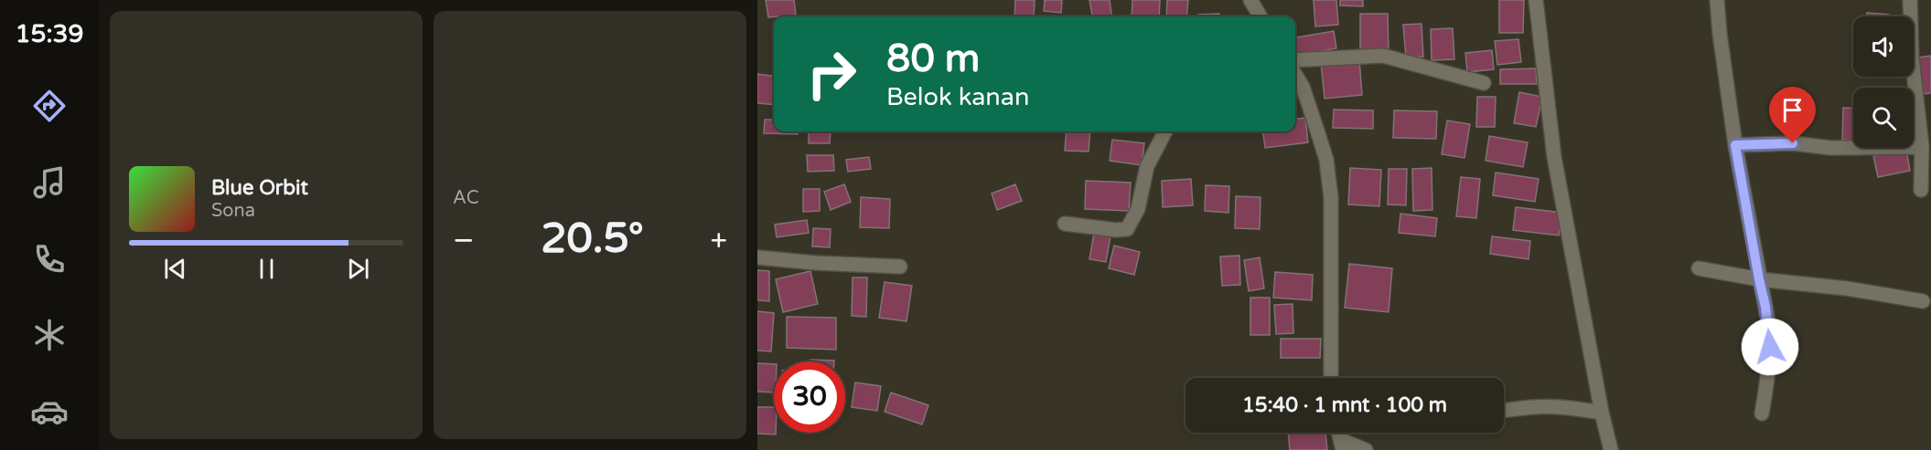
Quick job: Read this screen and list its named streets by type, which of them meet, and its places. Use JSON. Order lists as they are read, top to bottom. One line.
{"page":{"tabs":"15:39","tile":"AC","turn":["80 m","Belok kanan"],"song":["Blue Orbit","Sona"],"heat":["−","20.5°","+"],"limit":"30","trip":"15:40 · 1 mnt · 100 m"}}
